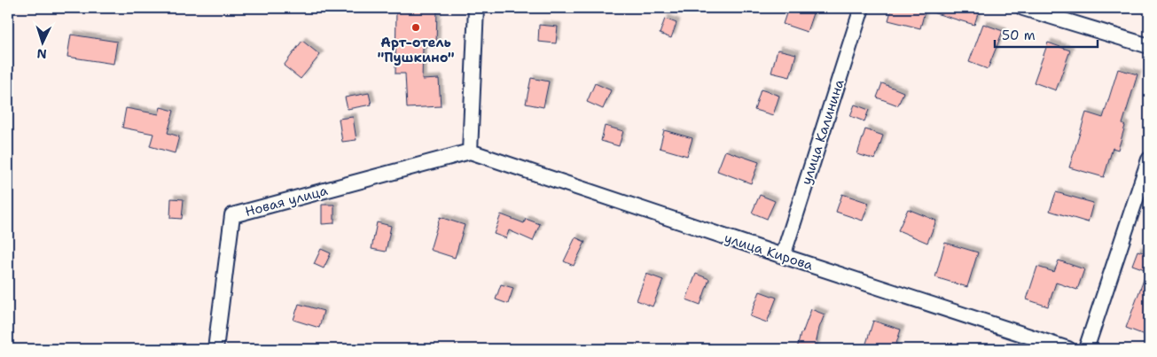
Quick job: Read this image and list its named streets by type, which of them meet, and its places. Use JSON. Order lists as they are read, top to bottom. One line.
{"streets":{"street":["улица Калинина","Новая улица","улица Кирова"]},"crossings":[["улица Калинина","улица Кирова"],["Новая улица","улица Кирова"]],"places":["Арт-отель \"Пушкино\""],"scale_bar":"50 m","north":"bottom"}
